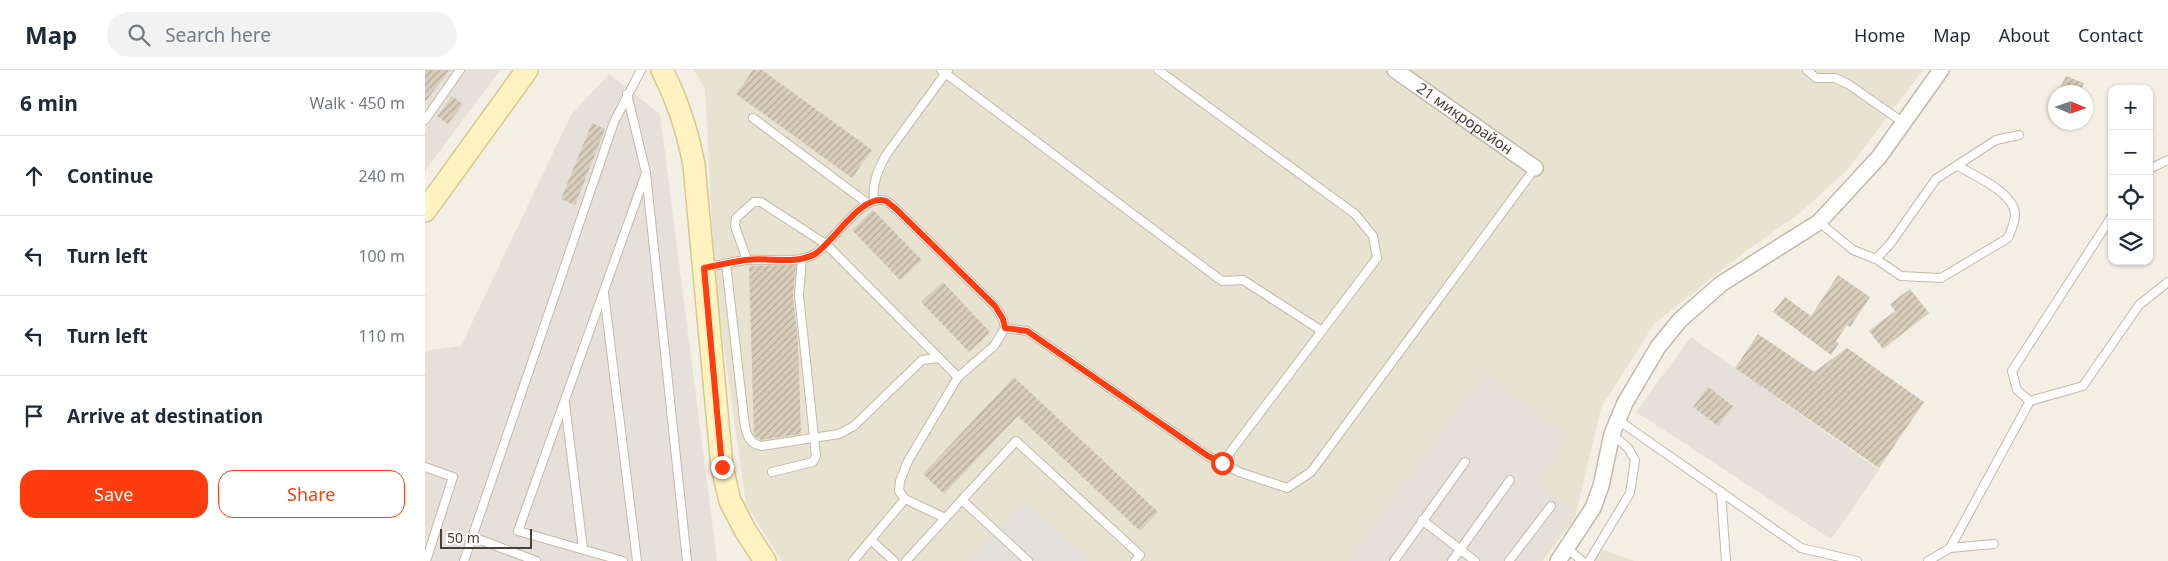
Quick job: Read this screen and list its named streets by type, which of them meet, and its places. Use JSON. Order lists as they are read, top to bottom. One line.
{"streets":{"street":["21 микрорайон"]},"scale_bar":"50 m","north":"right","page":{"header":"Map","search":"Search here","nav":["Home","Map","About","Contact"],"heading":["6 min","Walk · 450 m"],"map_buttons":["+","−"],"list":[["Continue","240 m"],["Turn left","100 m"],["Turn left","110 m"],"Arrive at destination"],"buttons":["Save","Share"],"scale":"50 m"}}
